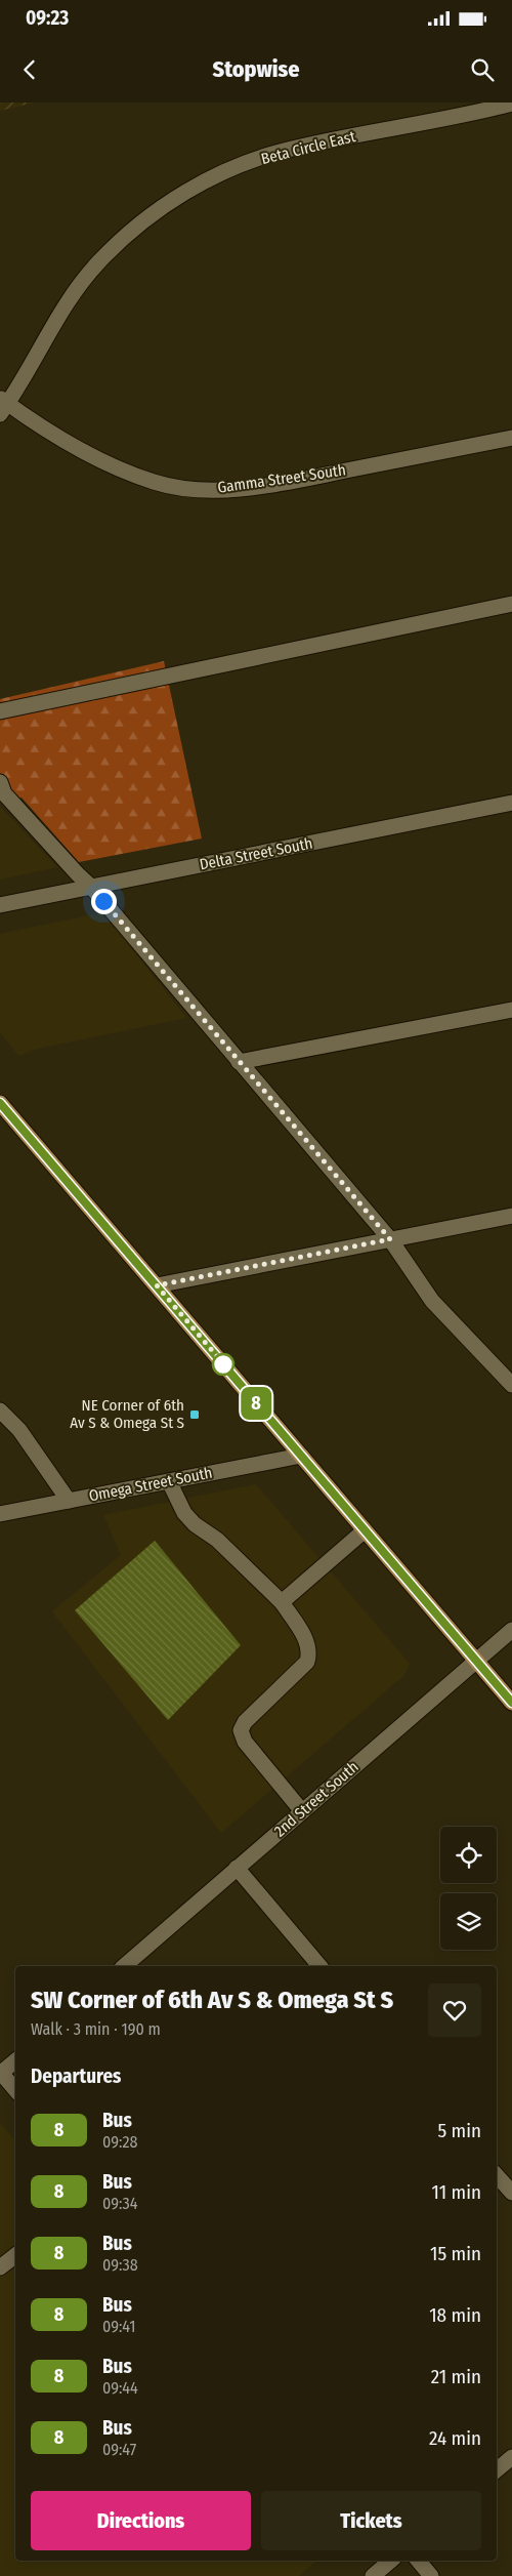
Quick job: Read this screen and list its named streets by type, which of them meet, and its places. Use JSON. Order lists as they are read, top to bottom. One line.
{"streets":{"street":["Beta Circle East","Gamma Street South","Delta Street South","Omega Street South","2nd Street South"]},"crossings":[["Beta Circle East","Gamma Street South"]],"places":{"transit":["NE Corner of 6th Av S & Omega St S"]},"lines":["bus line 8"],"page":{"status":"09:23","header":"Stopwise","on_map":"8","heading":[["SW Corner of 6th Av S & Omega St S","Walk · 3 min · 190 m"],"Departures"],"list":[{"mark":"8","name":"Bus","note":"09:28","value":"5 min"},{"mark":"8","name":"Bus","note":"09:34","value":"11 min"},{"mark":"8","name":"Bus","note":"09:38","value":"15 min"},{"mark":"8","name":"Bus","note":"09:41","value":"18 min"},{"mark":"8","name":"Bus","note":"09:44","value":"21 min"},{"mark":"8","name":"Bus","note":"09:47","value":"24 min"}],"buttons":["Directions","Tickets"]}}
